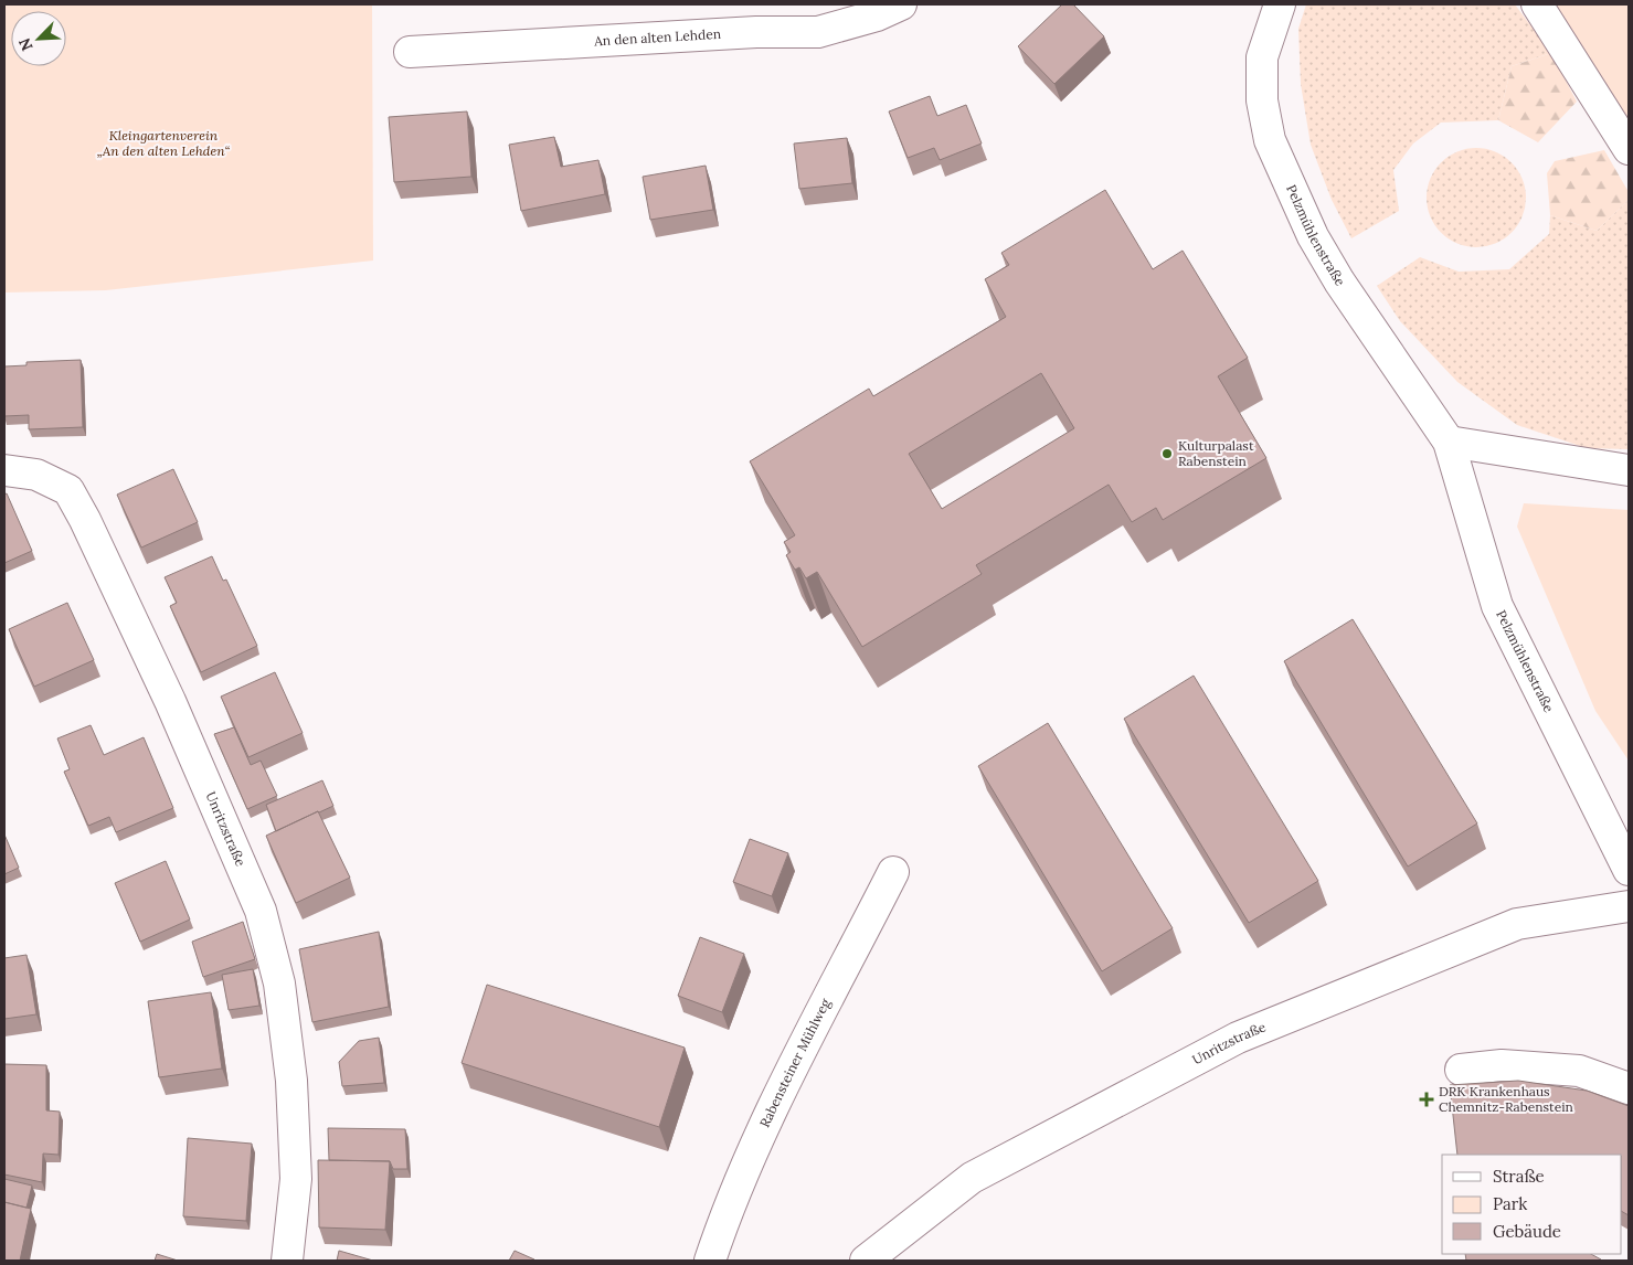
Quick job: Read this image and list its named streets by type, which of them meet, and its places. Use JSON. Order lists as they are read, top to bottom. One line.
{"streets":{"street":["An den alten Lehden","Pelzmühlenstraße","Unritzstraße","Rabensteiner Mühlweg"]},"parks":["Kleingartenverein „An den alten Lehden“"],"places":{"other":["Kulturpalast Rabenstein"],"health":["DRK Krankenhaus Chemnitz-Rabenstein"]},"legend":["Straße","Park","Gebäude"],"north":"bottom left"}
